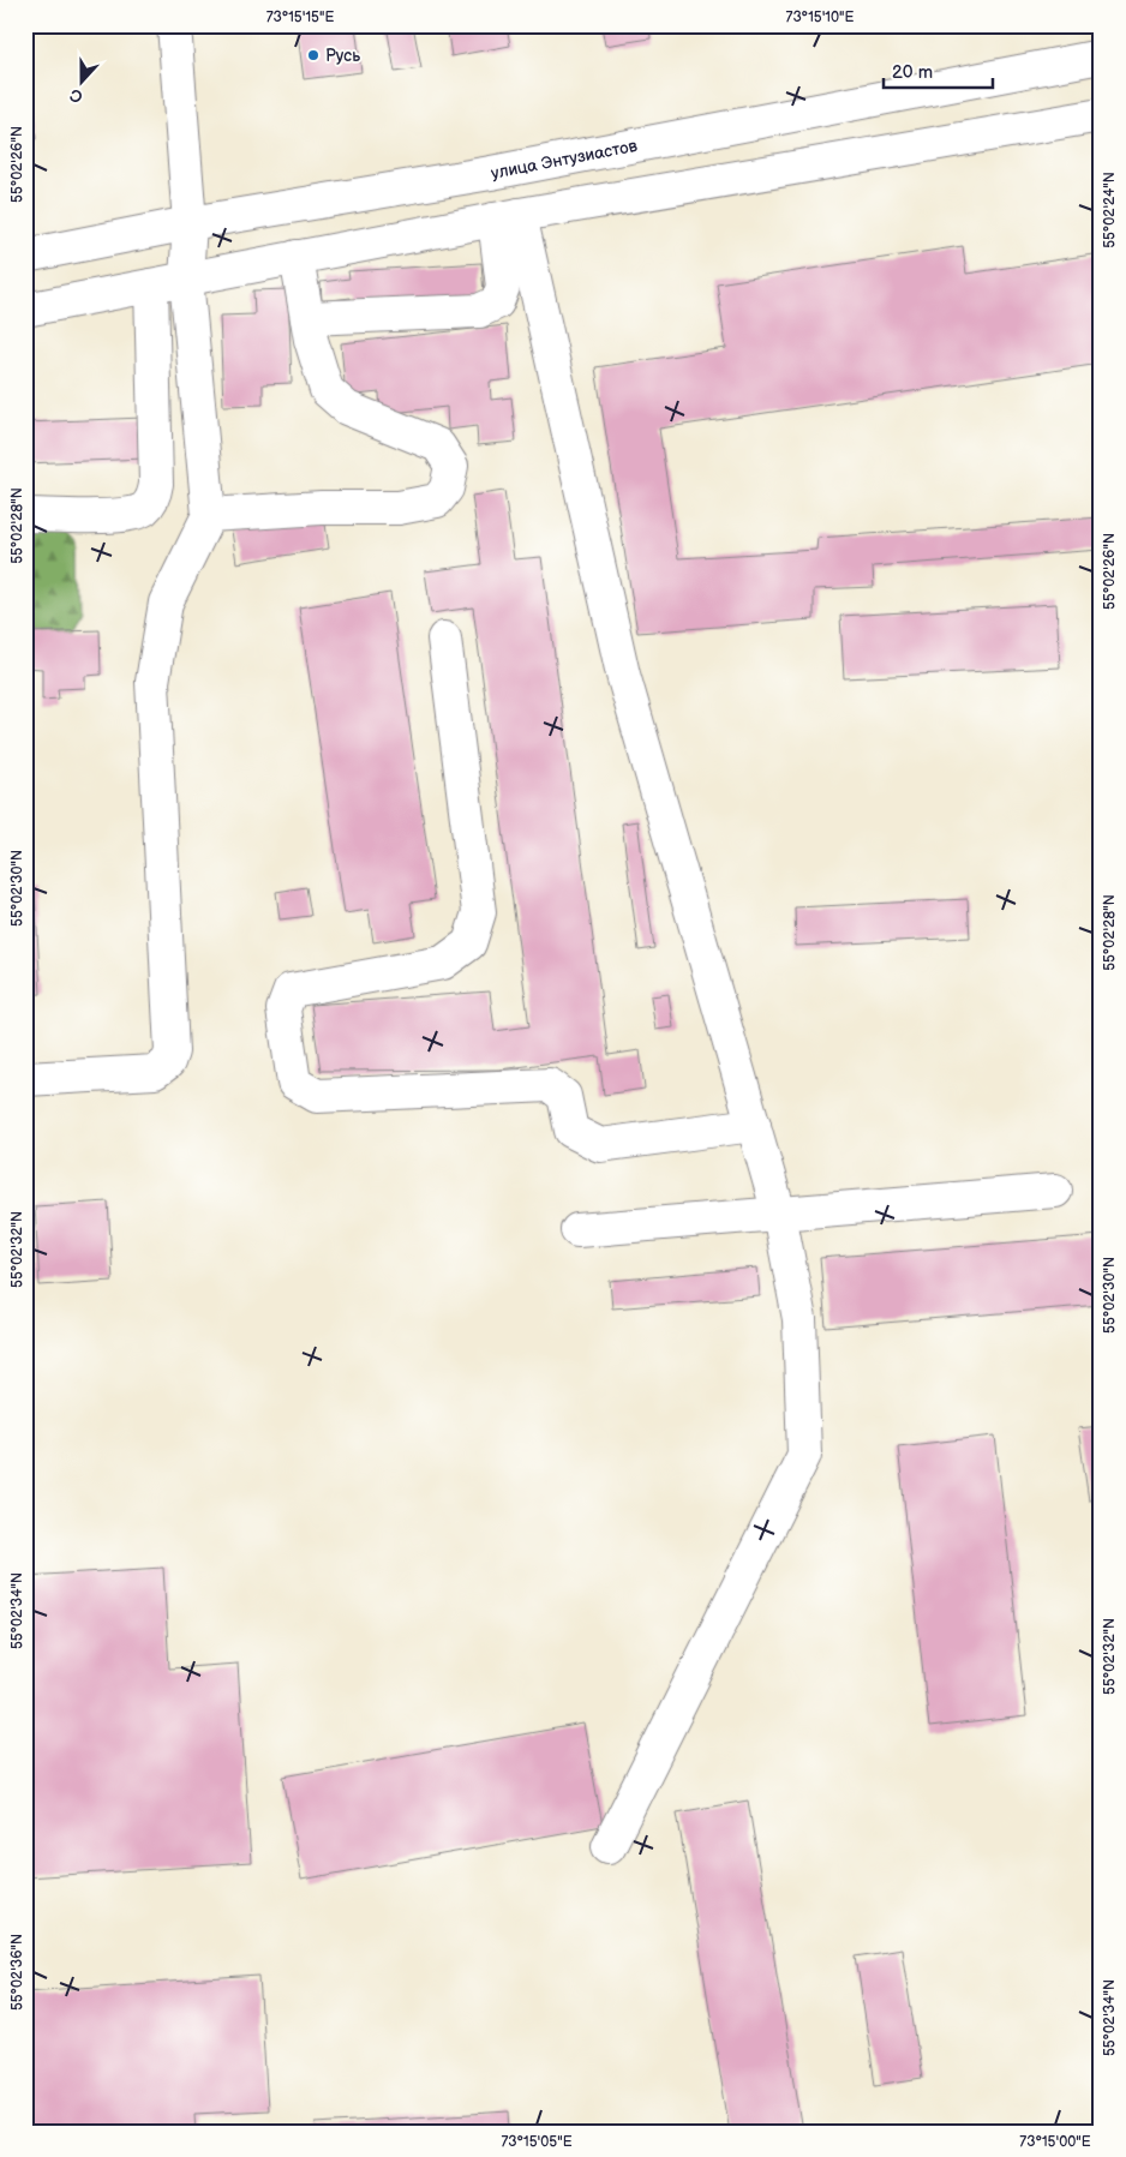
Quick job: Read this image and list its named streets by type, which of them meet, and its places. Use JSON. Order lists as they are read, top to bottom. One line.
{"streets":{"main road":["улица Энтузиастов"]},"places":["Русь"],"scale_bar":"20 m","north":"bottom","coordinates":["73°15'15\"E","73°15'10\"E","55°02'26\"N","55°02'24\"N","55°02'28\"N","55°02'30\"N","55°02'32\"N","55°02'34\"N","55°02'36\"N","73°15'05\"E","73°15'00\"E"]}
